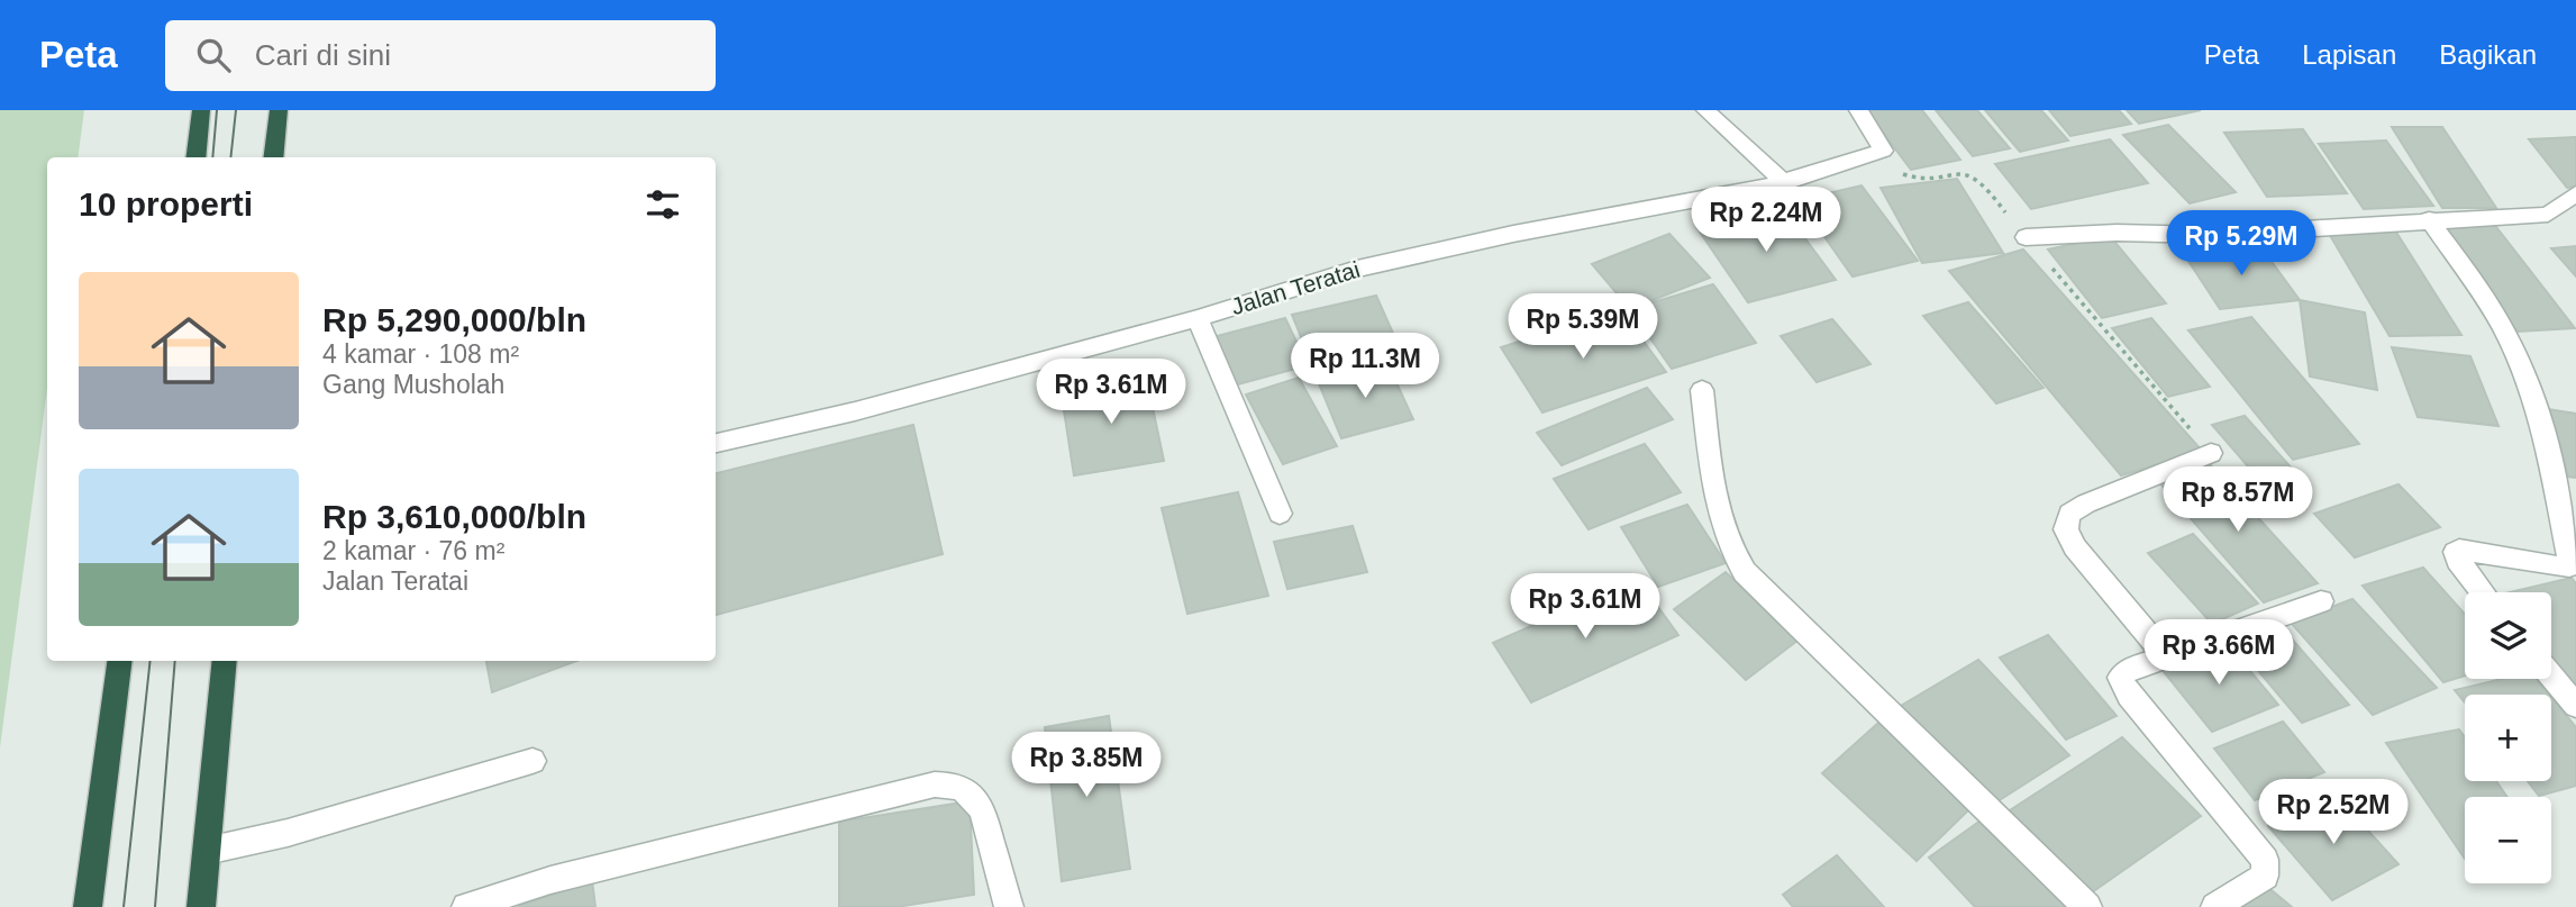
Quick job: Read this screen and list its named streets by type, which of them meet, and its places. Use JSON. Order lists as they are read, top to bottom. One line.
{"streets":{"street":["Jalan Teratai"]},"page":{"header":"Peta","search":"Cari di sini","nav":["Peta","Lapisan","Bagikan"],"heading":"10 properti","price":["Rp 2.24M","Rp 5.29M","Rp 5.39M","Rp 11.3M","Rp 3.61M","Rp 8.57M","Rp 3.61M","Rp 3.66M","Rp 3.85M","Rp 2.52M"],"list":[{"name":"Rp 5,290,000/bln","note":"4 kamar · 108 m² · Gang Musholah"},{"name":"Rp 3,610,000/bln","note":"2 kamar · 76 m² · Jalan Teratai"}],"map_buttons":["+","−"]}}
